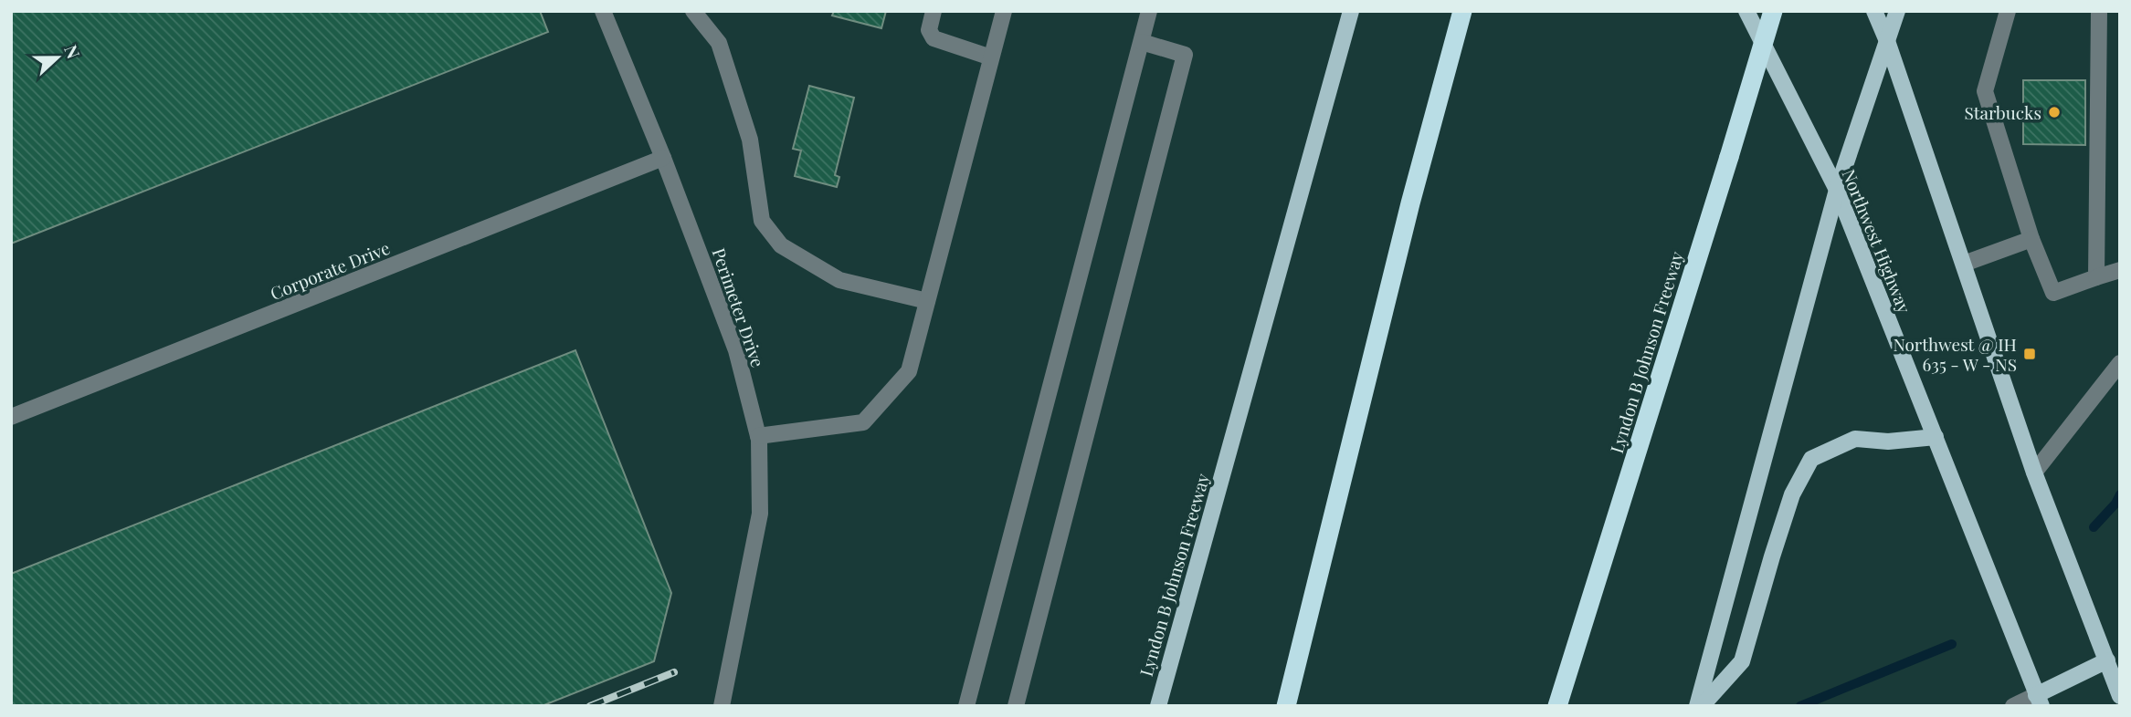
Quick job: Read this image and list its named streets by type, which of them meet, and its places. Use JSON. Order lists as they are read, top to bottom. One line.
{"streets":{"highway":["Lyndon B Johnson Freeway"],"main road":["Northwest Highway"],"street":["Corporate Drive","Perimeter Drive"]},"crossings":[["Corporate Drive","Perimeter Drive"]],"places":{"other":["Starbucks"],"transit":["Northwest @ IH 635 - W - NS"]},"north":"right"}
